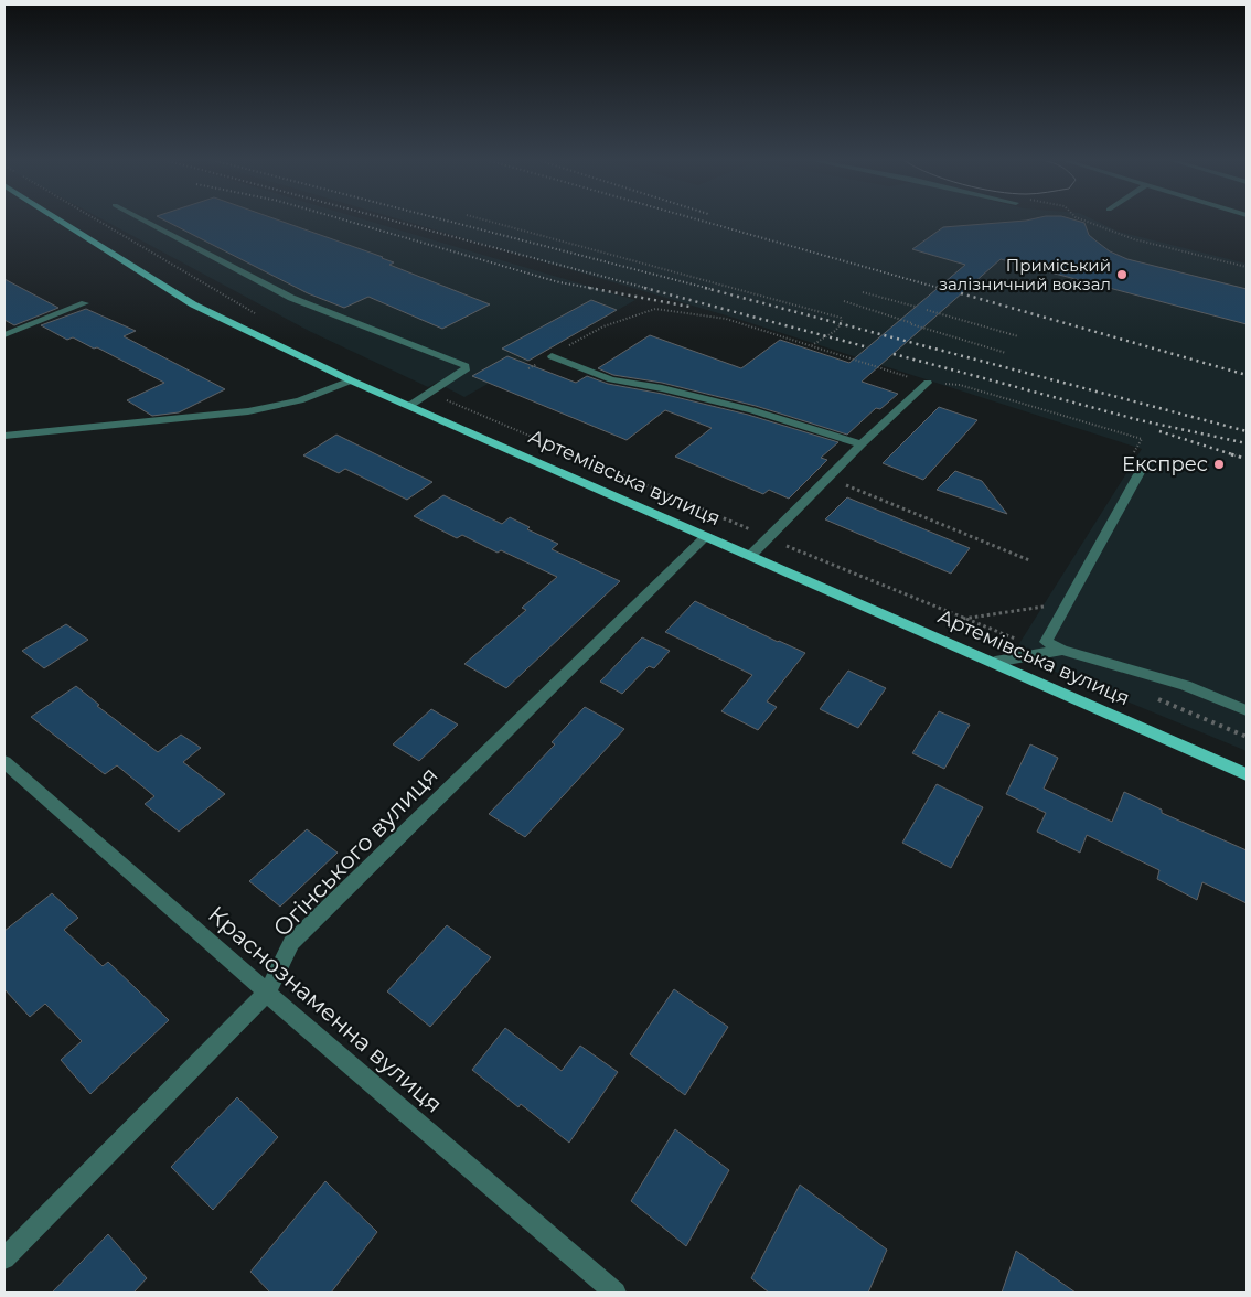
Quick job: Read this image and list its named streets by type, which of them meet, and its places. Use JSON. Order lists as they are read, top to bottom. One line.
{"streets":{"main road":["Артемівська вулиця"],"street":["Огінського вулиця","Краснознаменна вулиця"]},"crossings":[["Артемівська вулиця","Огінського вулиця"],["Огінського вулиця","Краснознаменна вулиця"]],"places":["Приміський залізничний вокзал","Експрес"]}
